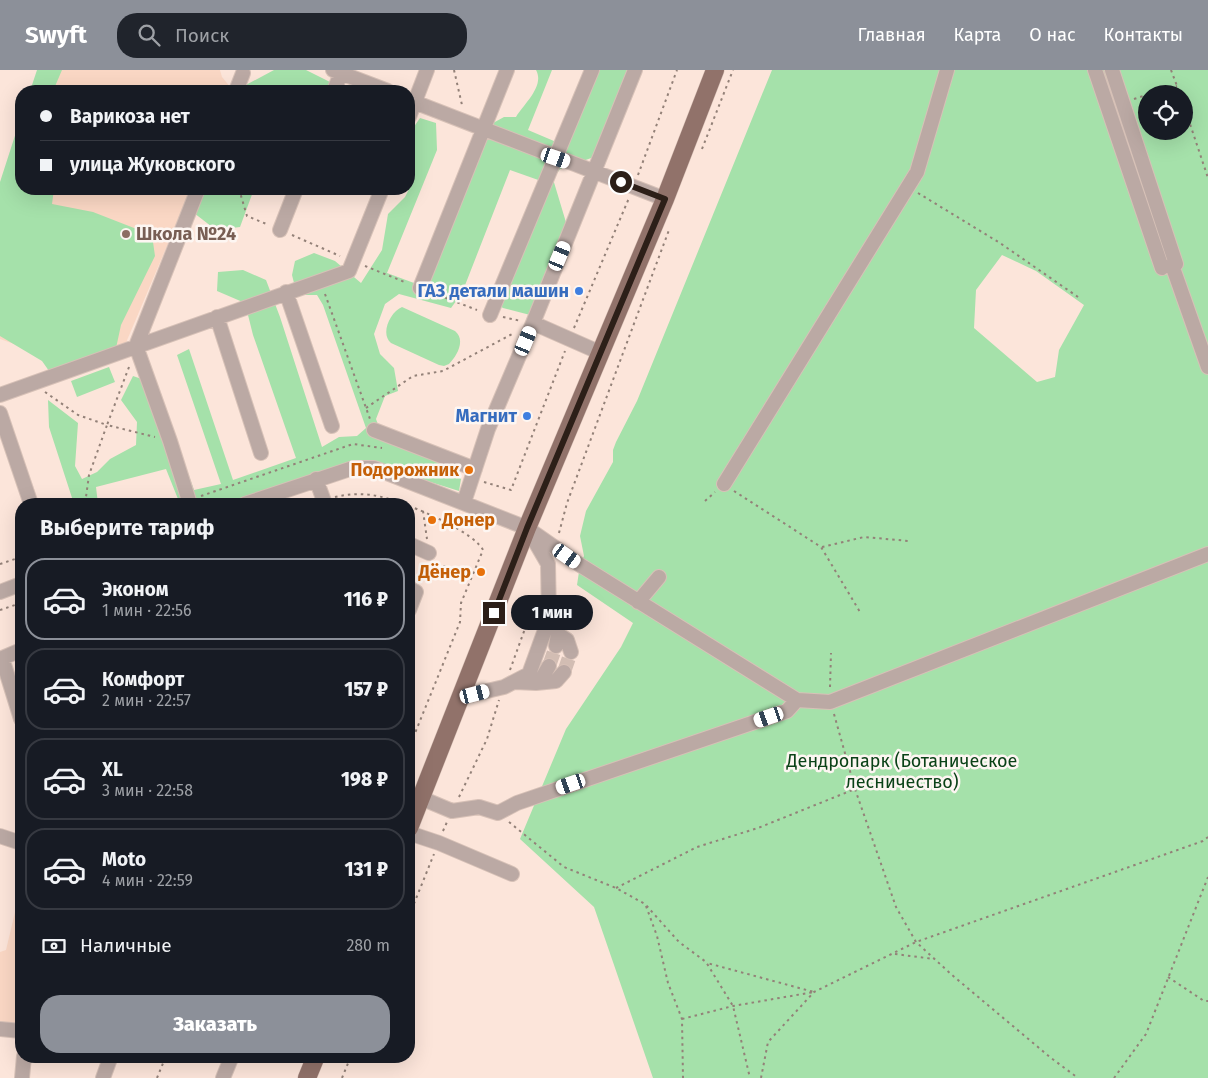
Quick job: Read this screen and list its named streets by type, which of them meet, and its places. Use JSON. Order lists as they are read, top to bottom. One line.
{"parks":["Дендропарк (Ботаническое лесничество)"],"places":["Школа №24","ГАЗ детали машин","Магнит","Подорожник","Донер","Дёнер"],"page":{"header":"Swyft","search":"Поиск","nav":["Главная","Карта","О нас","Контакты"],"banner":["Варикоза нет","улица Жуковского"],"heading":"Выберите тариф","list":[{"name":"Эконом","note":"1 мин · 22:56","value":"116 ₽"},{"name":"Комфорт","note":"2 мин · 22:57","value":"157 ₽"},{"name":"XL","note":"3 мин · 22:58","value":"198 ₽"},{"name":"Moto","note":"4 мин · 22:59","value":"131 ₽"}],"bubble":"1 мин","pay":["Наличные","280 m"],"buttons":"Заказать"}}
